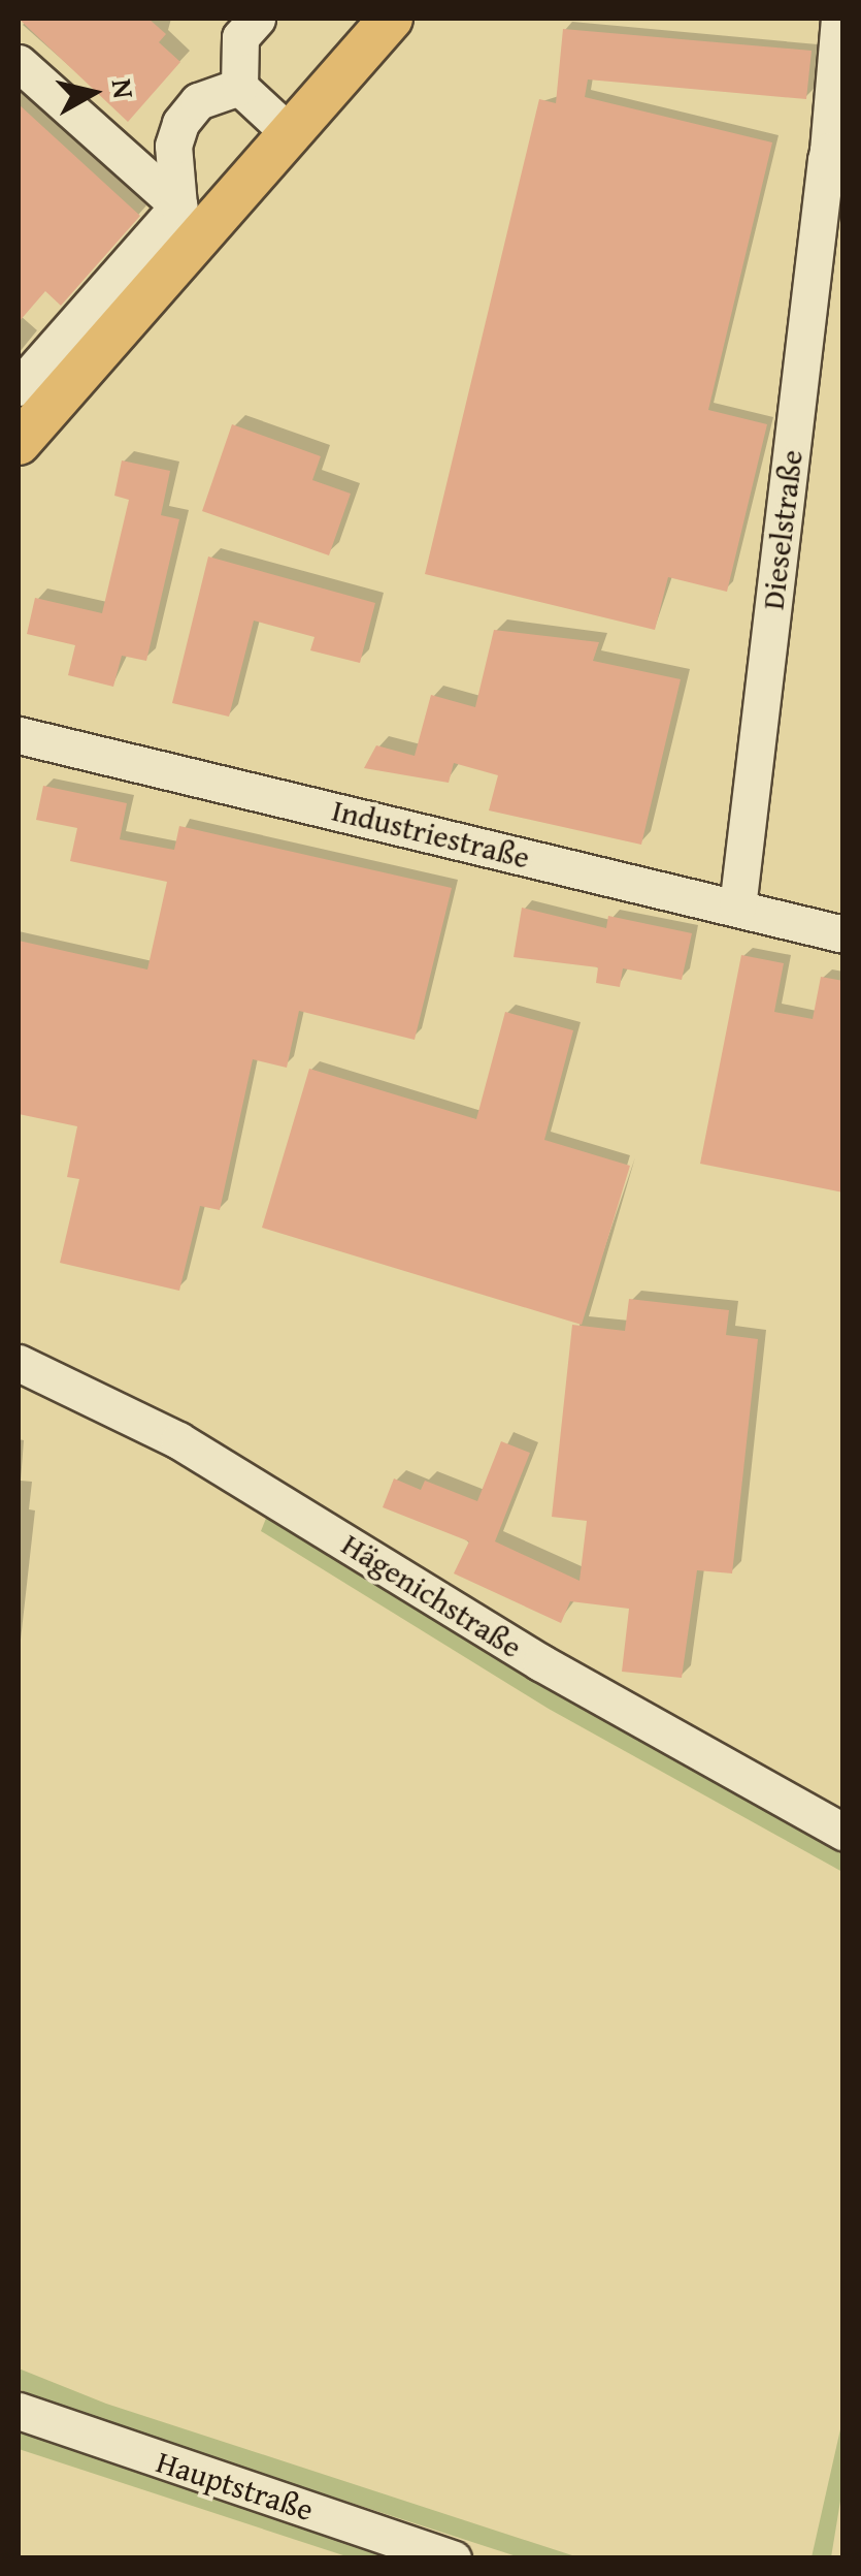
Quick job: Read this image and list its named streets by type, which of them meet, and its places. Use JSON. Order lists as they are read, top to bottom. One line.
{"streets":{"street":["Dieselstraße","Industriestraße","Hägenichstraße","Hauptstraße"]},"crossings":[["Dieselstraße","Industriestraße"]],"north":"right"}
